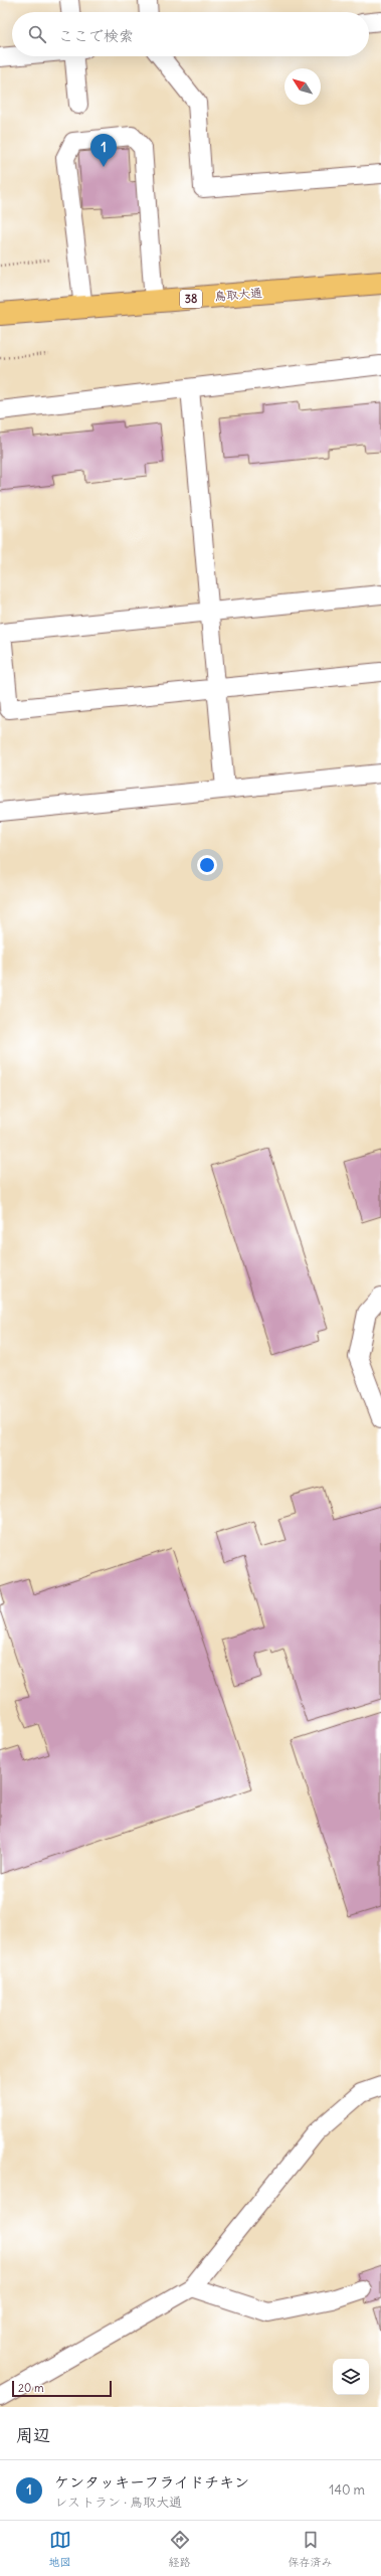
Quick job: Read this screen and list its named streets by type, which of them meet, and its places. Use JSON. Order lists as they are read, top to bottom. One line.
{"streets":{"highway":["鳥取大通","38"]},"scale_bar":"20 m","north":"top left","page":{"search":"ここで検索","pins":"1","scale":"20 m","heading":"周辺","list":[{"mark":"1","name":"ケンタッキーフライドチキン","note":"レストラン · 鳥取大通","value":"140 m"}],"nav":["地図","経路","保存済み"]}}
